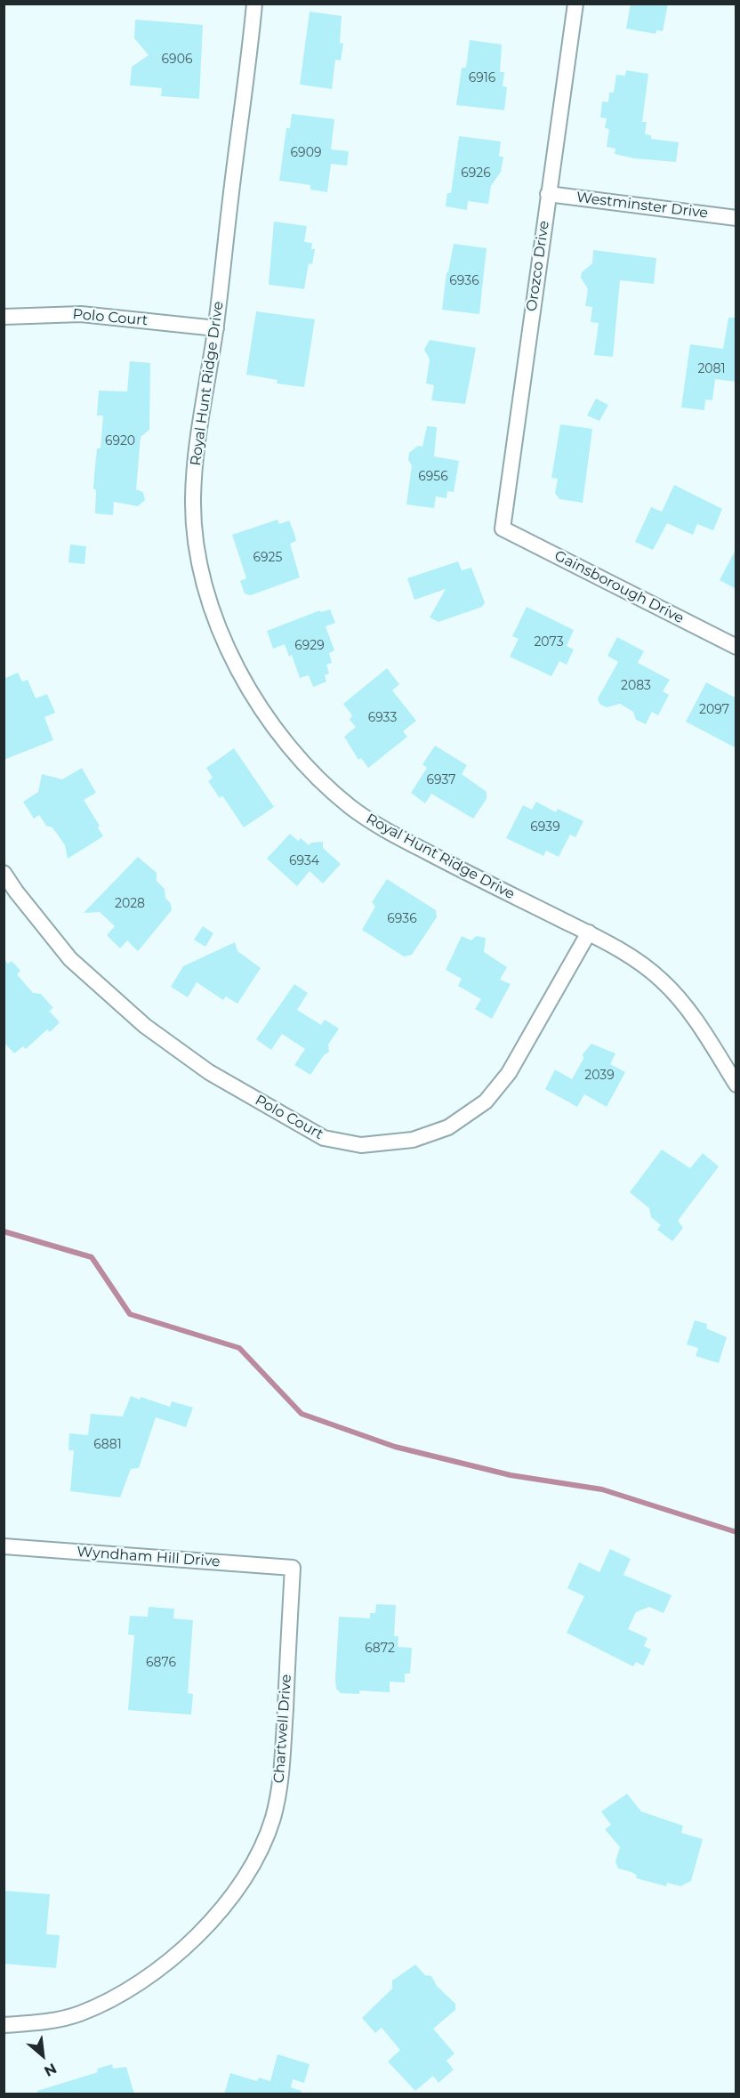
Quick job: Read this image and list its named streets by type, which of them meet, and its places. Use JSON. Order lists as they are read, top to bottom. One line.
{"streets":{"street":["Westminster Drive","Orozco Drive","Polo Court","Royal Hunt Ridge Drive","Gainsborough Drive","Wyndham Hill Drive","Chartwell Drive"]},"crossings":[["Westminster Drive","Orozco Drive"],["Orozco Drive","Gainsborough Drive"],["Polo Court","Royal Hunt Ridge Drive"],["Wyndham Hill Drive","Chartwell Drive"]],"house_numbers":["6906","6916","6909","6926","6936","2081","6920","6956","6925","2073","6929","2083","2097","6933","6937","6939","6934","2028","6936","2039","6881","6872","6876"],"north":"bottom right"}
